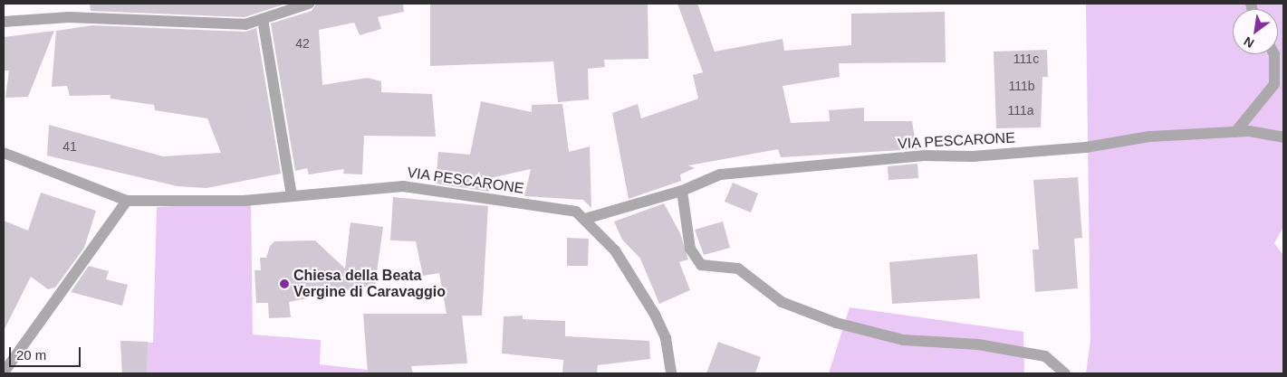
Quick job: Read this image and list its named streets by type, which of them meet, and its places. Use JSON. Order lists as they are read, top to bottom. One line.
{"streets":{"street":["VIA PESCARONE"]},"places":["Chiesa della Beata Vergine di Caravaggio"],"house_numbers":["42","111c","111b","111a","41"],"scale_bar":"20 m","north":"bottom left"}
